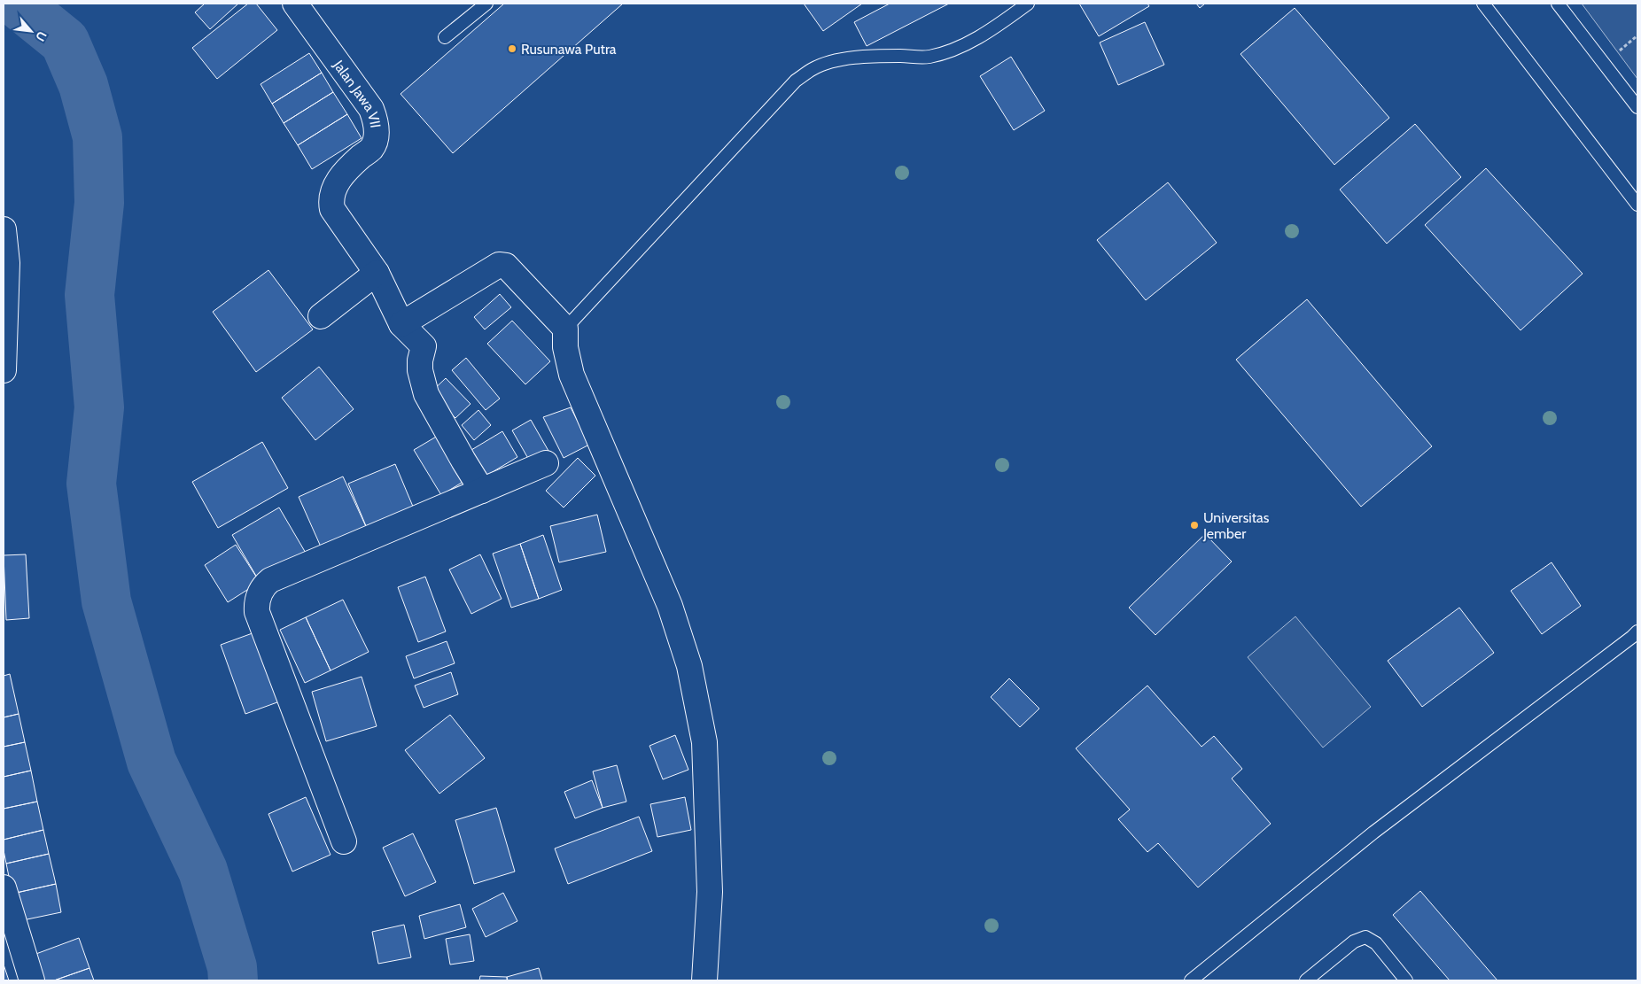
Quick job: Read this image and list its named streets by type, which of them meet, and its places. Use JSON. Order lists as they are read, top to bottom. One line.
{"streets":{"street":["Jalan Jawa VII"]},"places":["Rusunawa Putra","Universitas Jember"],"north":"bottom right"}
